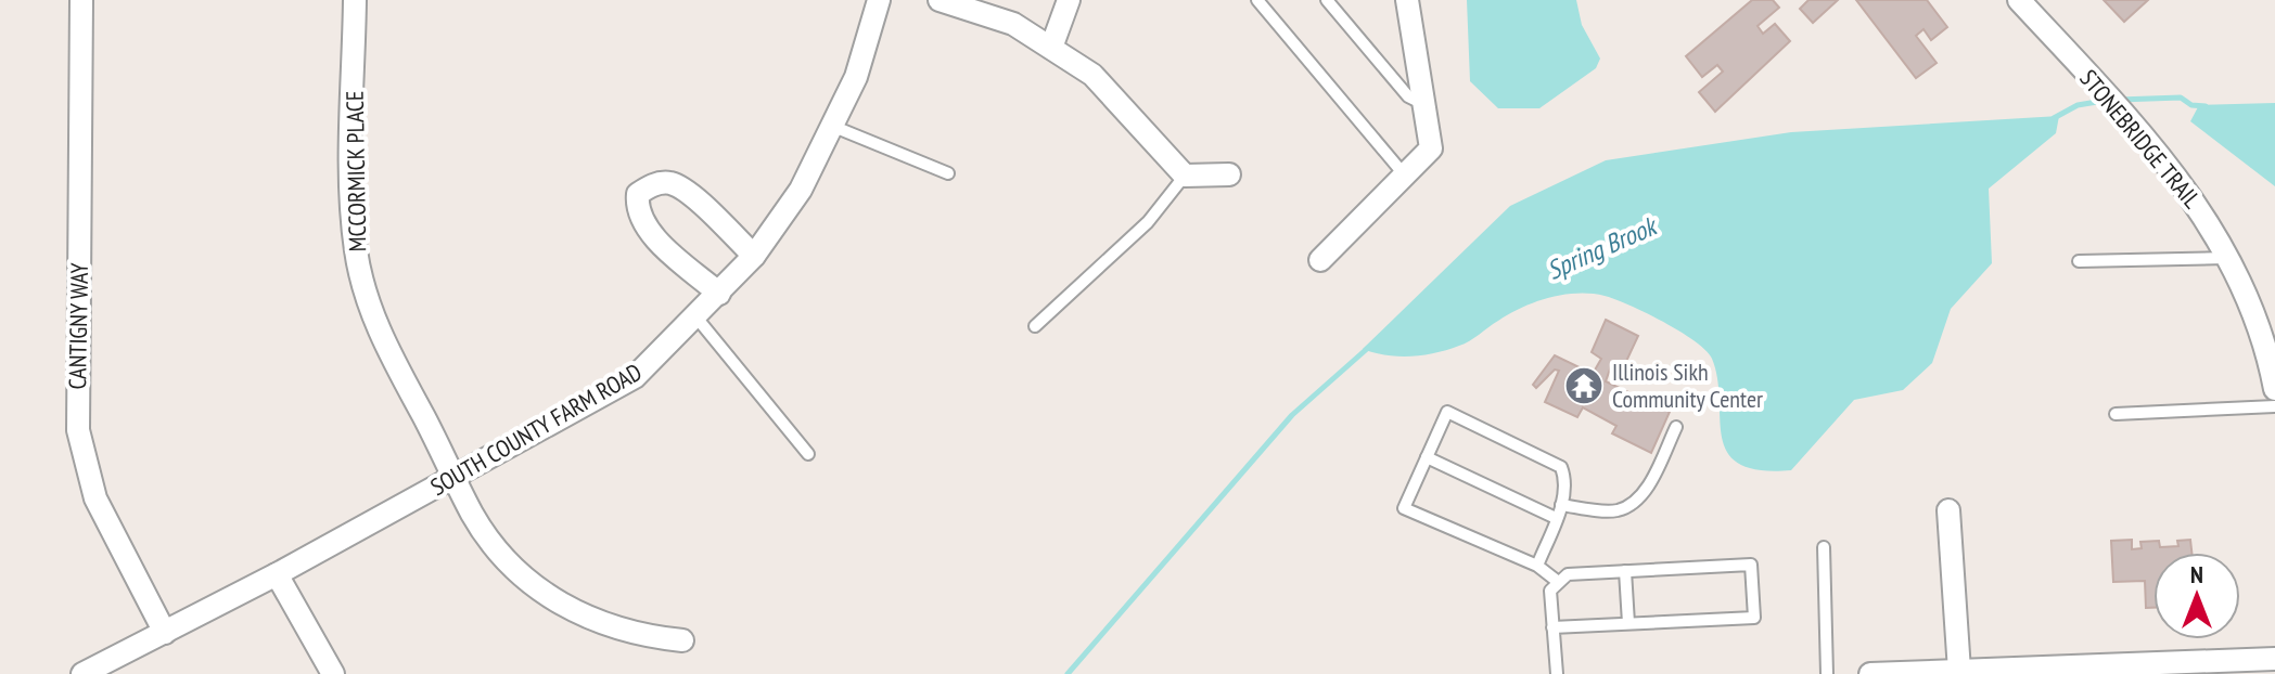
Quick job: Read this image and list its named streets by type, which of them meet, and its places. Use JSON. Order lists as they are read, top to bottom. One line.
{"streets":{"street":["STONEBRIDGE TRAIL","MCCORMICK PLACE","CANTIGNY WAY","SOUTH COUNTY FARM ROAD"]},"crossings":[["MCCORMICK PLACE","SOUTH COUNTY FARM ROAD"],["CANTIGNY WAY","SOUTH COUNTY FARM ROAD"]],"water":["Spring Brook"],"places":{"temple":["Illinois Sikh Community Center"]},"north":"top"}
